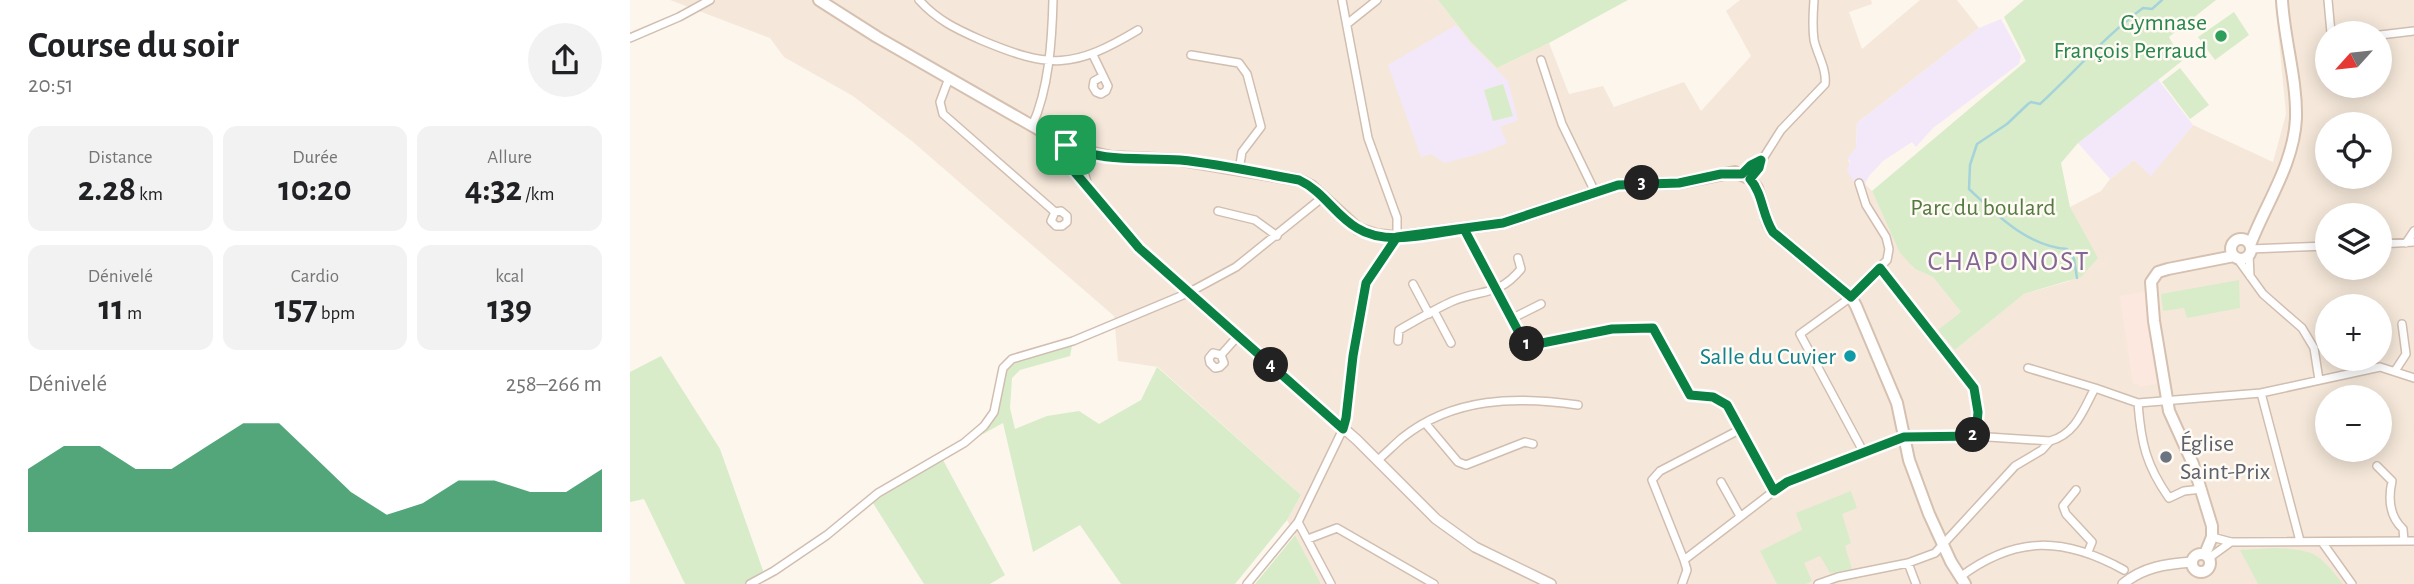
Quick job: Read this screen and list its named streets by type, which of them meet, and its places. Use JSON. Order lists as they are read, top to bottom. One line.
{"districts":["CHAPONOST"],"parks":["Parc du boulard"],"places":["Gymnase François Perraud","Salle du Cuvier","Église Saint-Prix"],"north":"bottom left","page":{"heading":["Course du soir","20:51"],"map_buttons":["+","−"],"stats":[["Distance","2.28 km"],["Durée","10:20"],["Allure","4:32 /km"],["Dénivelé","11 m"],["Cardio","157 bpm"],["kcal","139"]],"pins":["3","1","4","2"],"chart":["Dénivelé","258–266 m"]}}
